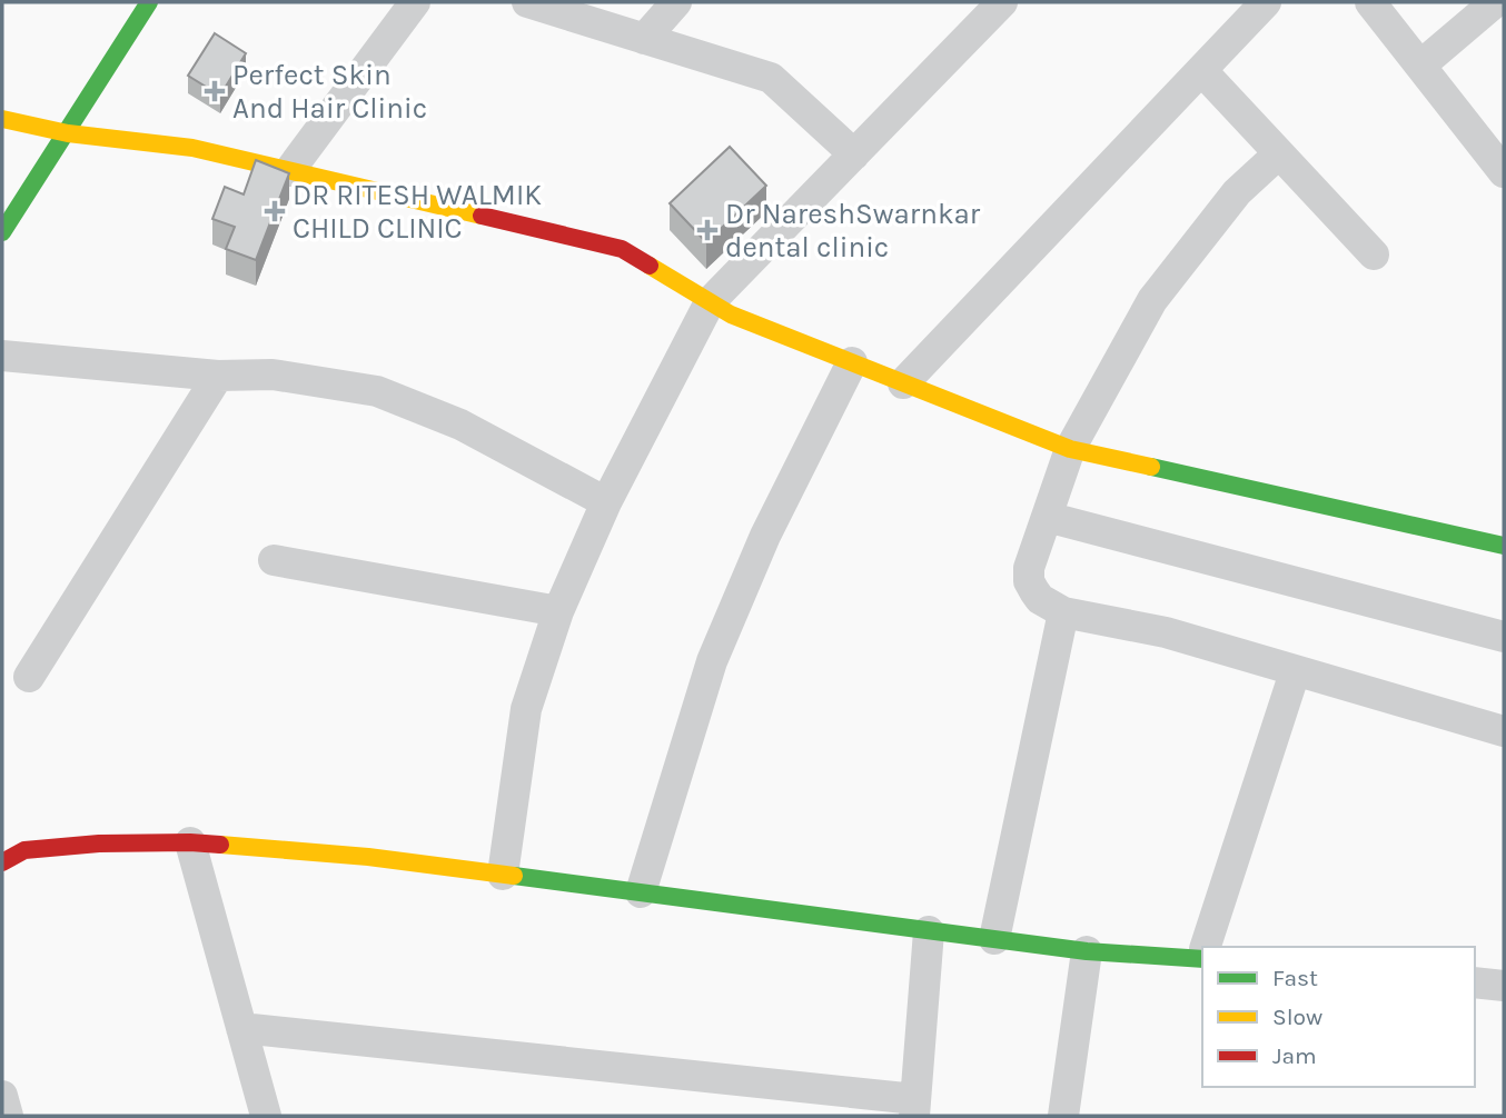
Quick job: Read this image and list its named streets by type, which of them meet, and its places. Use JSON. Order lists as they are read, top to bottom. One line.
{"places":{"health":["Perfect Skin And Hair Clinic","DR RITESH WALMIK CHILD CLINIC","Dr NareshSwarnkar dental clinic"]},"legend":["Fast","Slow","Jam"]}
